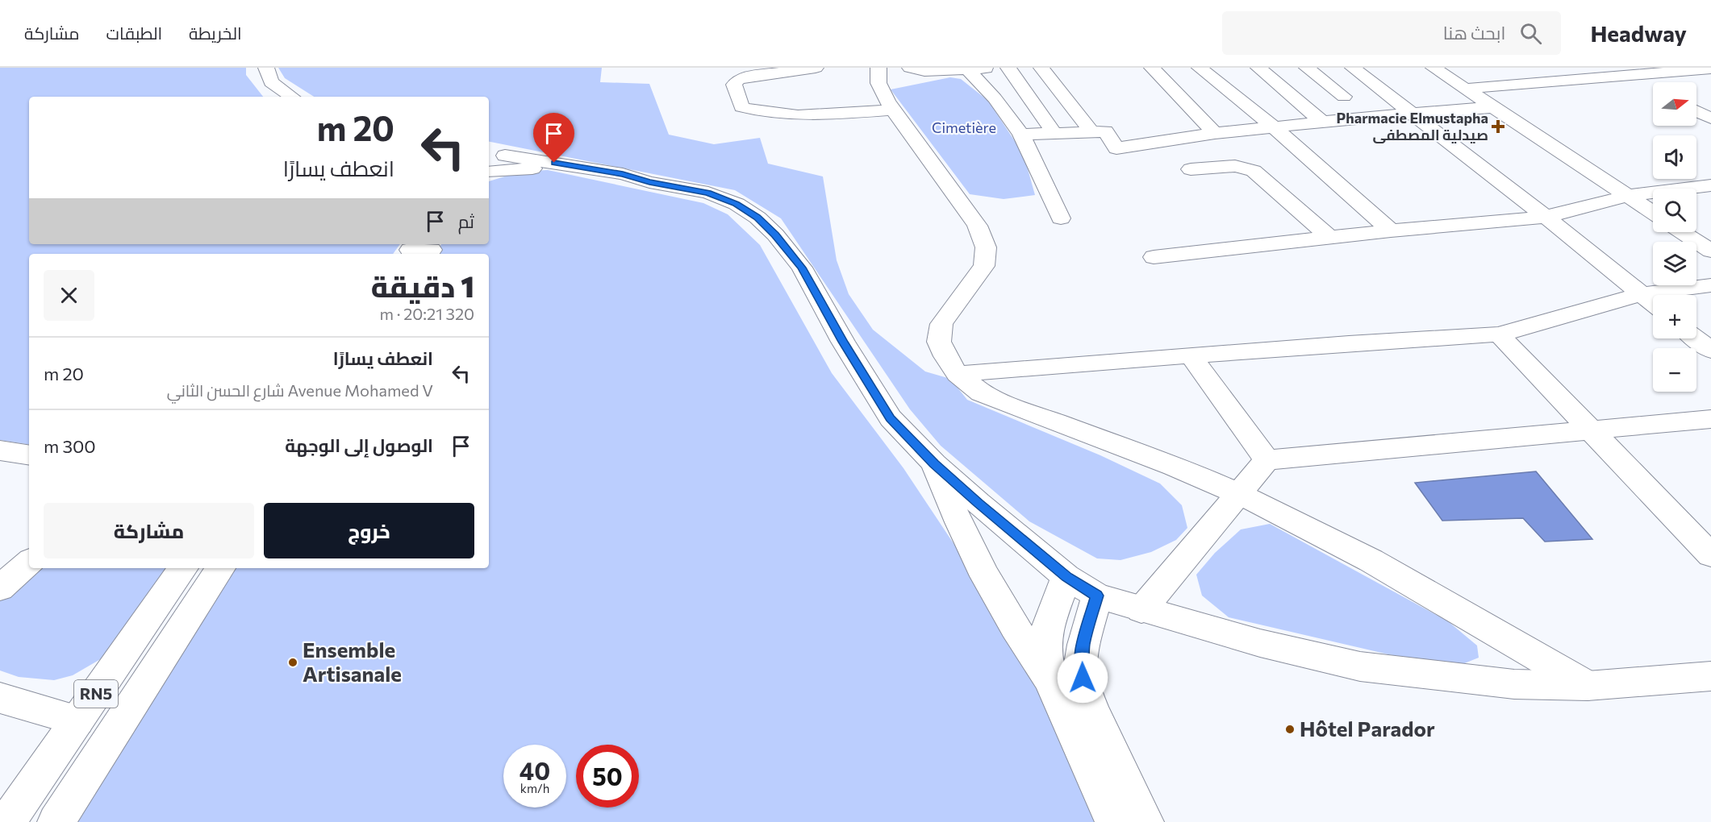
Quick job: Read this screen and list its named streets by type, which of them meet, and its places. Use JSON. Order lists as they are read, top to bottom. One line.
{"streets":{"street":["RN5"]},"parks":["Cimetière"],"places":{"health":["Pharmacie Elmustapha صيدلية المصطفى"],"other":["Ensemble Artisanale","Hôtel Parador"]},"north":"right","page":{"header":"Headway","search":"ابحث هنا","nav":["الخريطة","الطبقات","مشاركة"],"map_buttons":["+","−"],"turn":["20 m","انعطف يسارًا"],"then":"ثم","heading":["1 دقيقة","320 m · 20:21"],"list":[{"name":"انعطف يسارًا","note":"Avenue Mohamed V شارع الحسن الثاني","value":"20 m"},{"name":"الوصول إلى الوجهة","value":"300 m"}],"buttons":["خروج","مشاركة"],"speed":"40 km/h","limit":"50"}}
